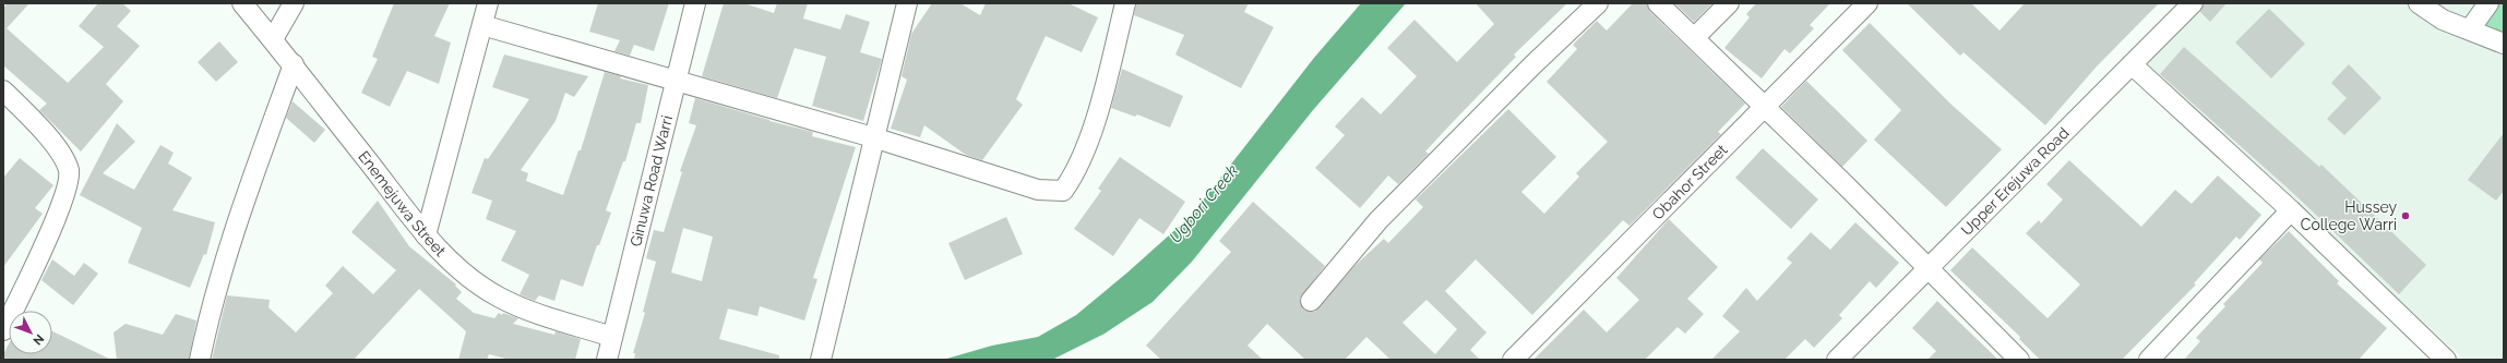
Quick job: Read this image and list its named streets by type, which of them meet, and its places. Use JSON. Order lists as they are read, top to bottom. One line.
{"streets":{"street":["Ginuwa Road Warri","Upper Erejuwa Road","Obahor Street","Enemejuwa Street"]},"crossings":[["Ginuwa Road Warri","Enemejuwa Street"]],"water":["Ugbori Creek"],"places":["Hussey College Warri"],"north":"bottom right"}
